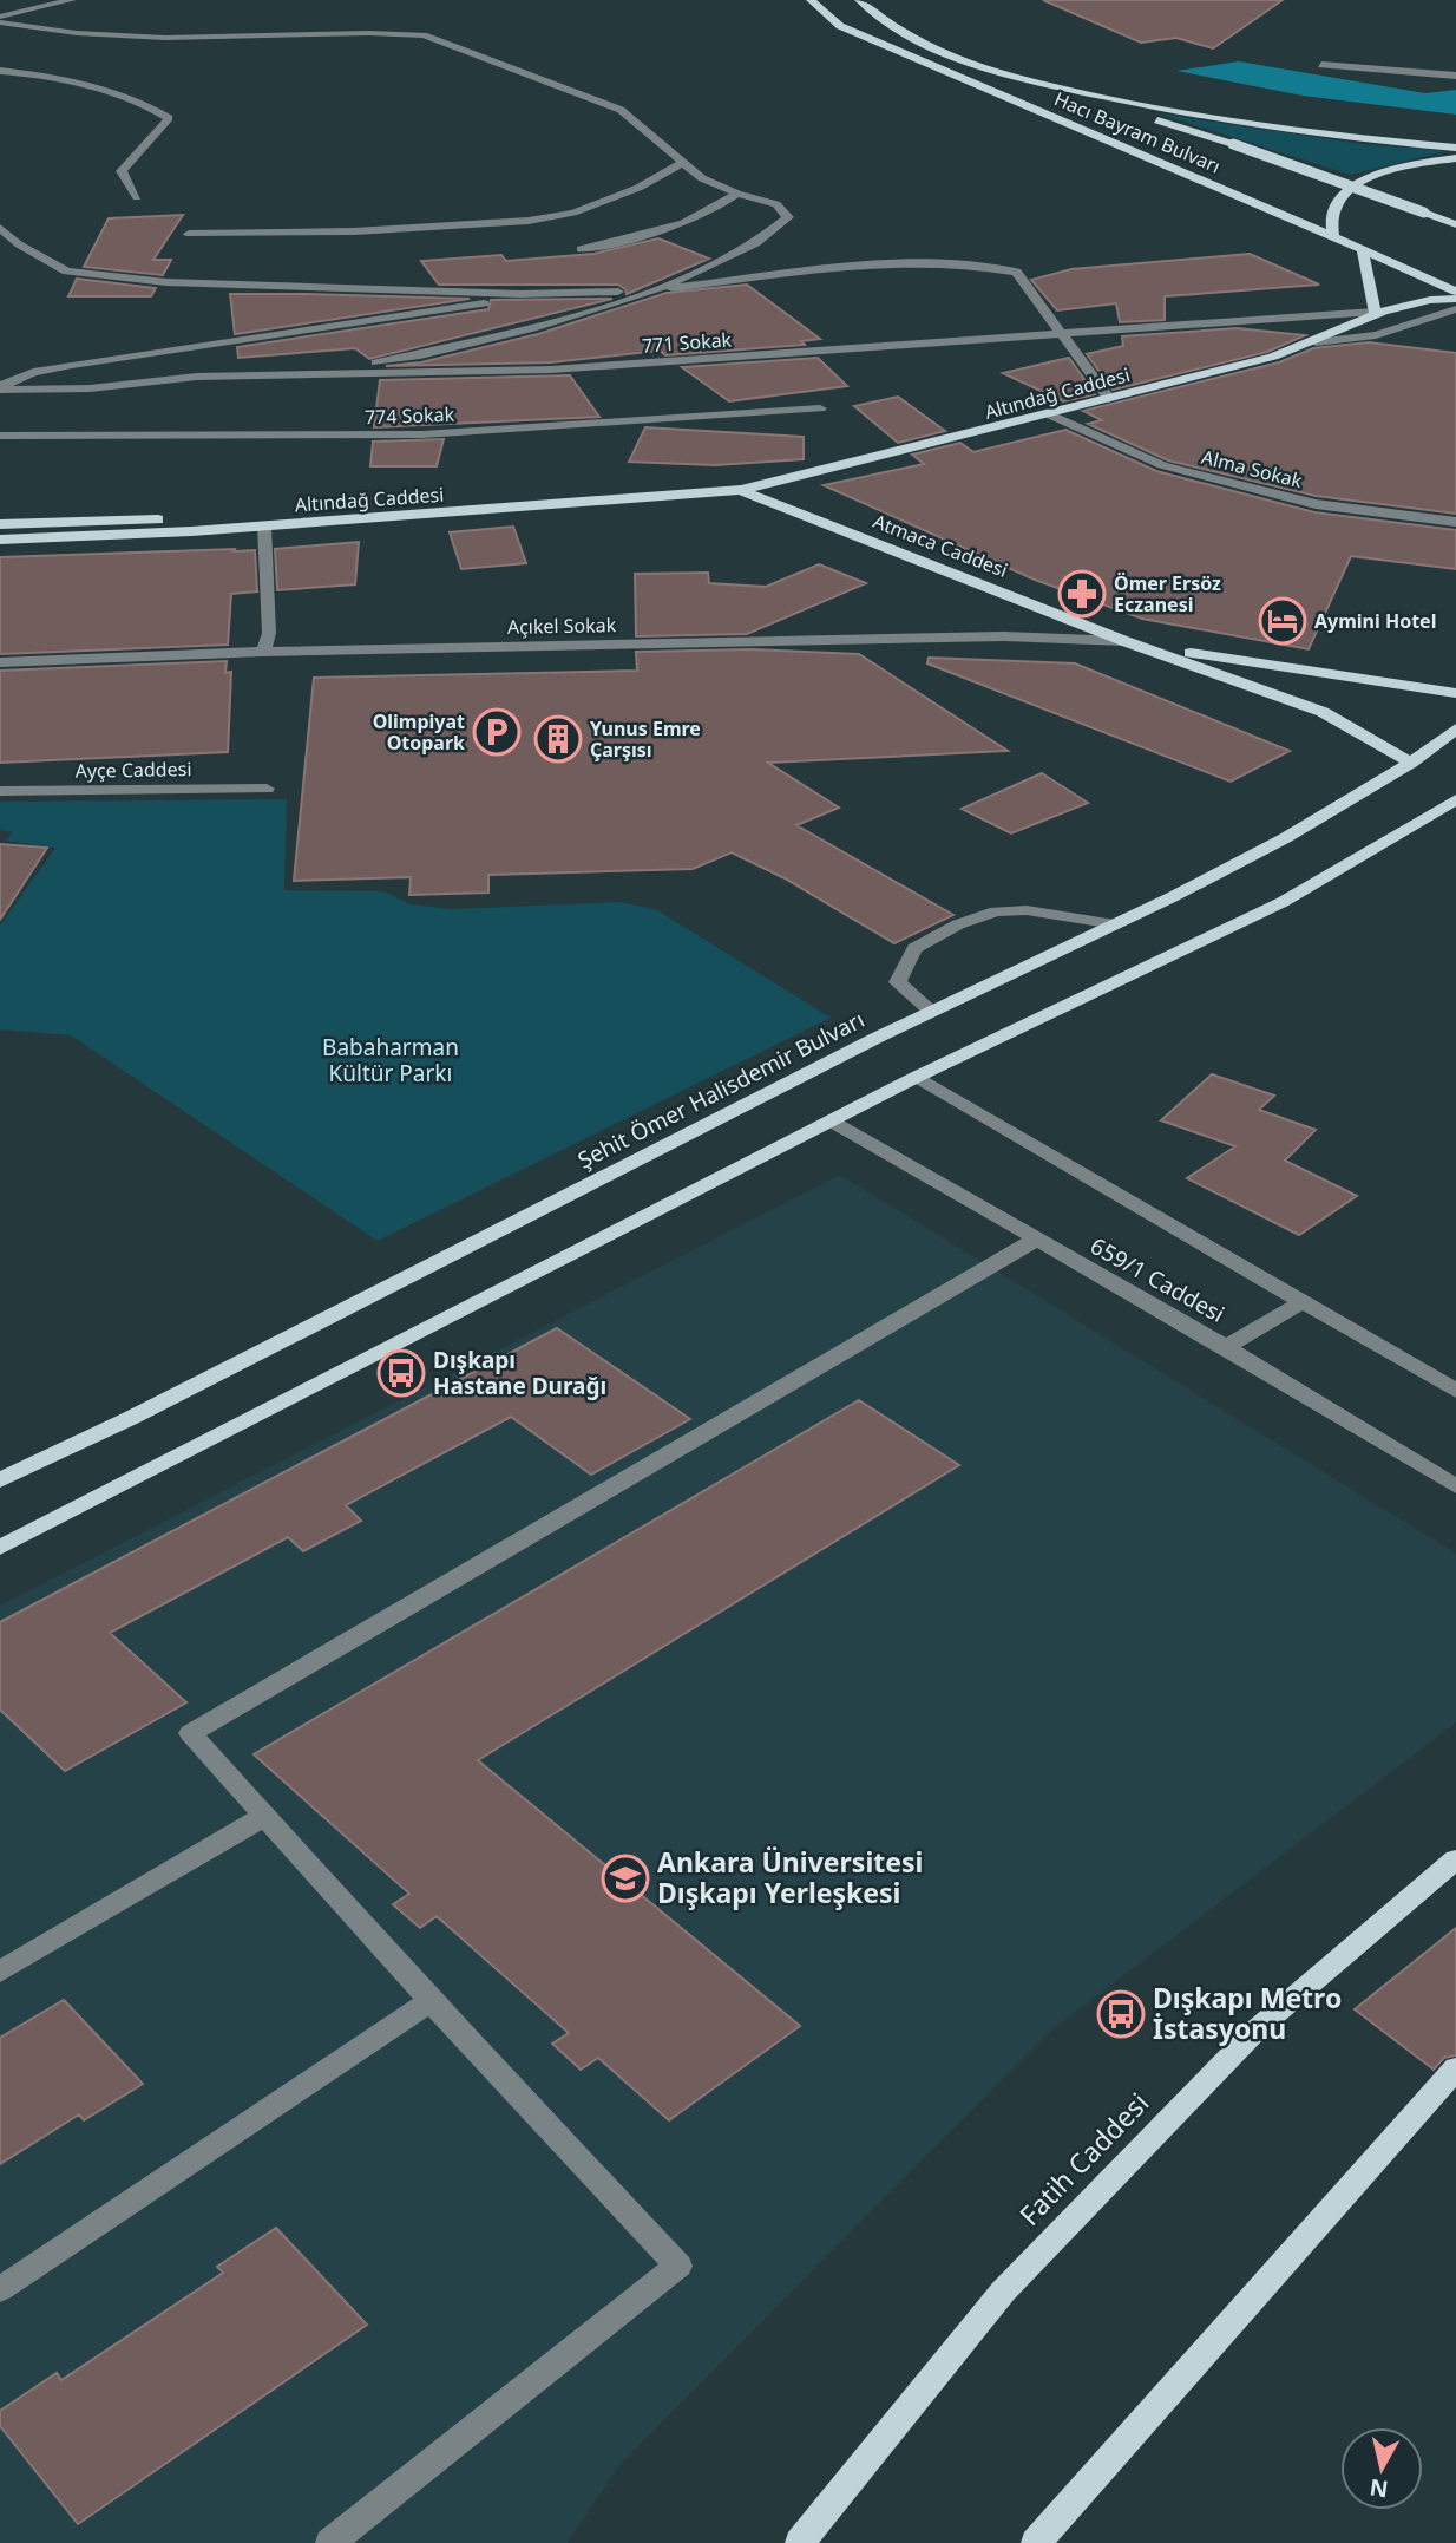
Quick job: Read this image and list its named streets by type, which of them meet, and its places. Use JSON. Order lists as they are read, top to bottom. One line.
{"streets":{"main road":["Hacı Bayram Bulvarı","Altındağ Caddesi","Atmaca Caddesi","Şehit Ömer Halisdemir Bulvarı","Fatih Caddesi"],"street":["771 Sokak","774 Sokak","Alma Sokak","Açıkel Sokak","Ayçe Caddesi","659/1 Caddesi"]},"crossings":[["Hacı Bayram Bulvarı","Altındağ Caddesi"],["771 Sokak","Altındağ Caddesi"],["Altındağ Caddesi","Alma Sokak"],["Altındağ Caddesi","Atmaca Caddesi"],["Atmaca Caddesi","Açıkel Sokak"],["Atmaca Caddesi","Şehit Ömer Halisdemir Bulvarı"]],"parks":["Babaharman Kültür Parkı"],"places":{"pharmacy":["Ömer Ersöz Eczanesi"],"hotel":["Aymini Hotel"],"parking":["Olimpiyat Otopark"],"building":["Yunus Emre Çarşısı"],"bus stop":["Dışkapı Hastane Durağı","Dışkapı Metro İstasyonu"],"school or university":["Ankara Üniversitesi Dışkapı Yerleşkesi"]},"north":"bottom"}
